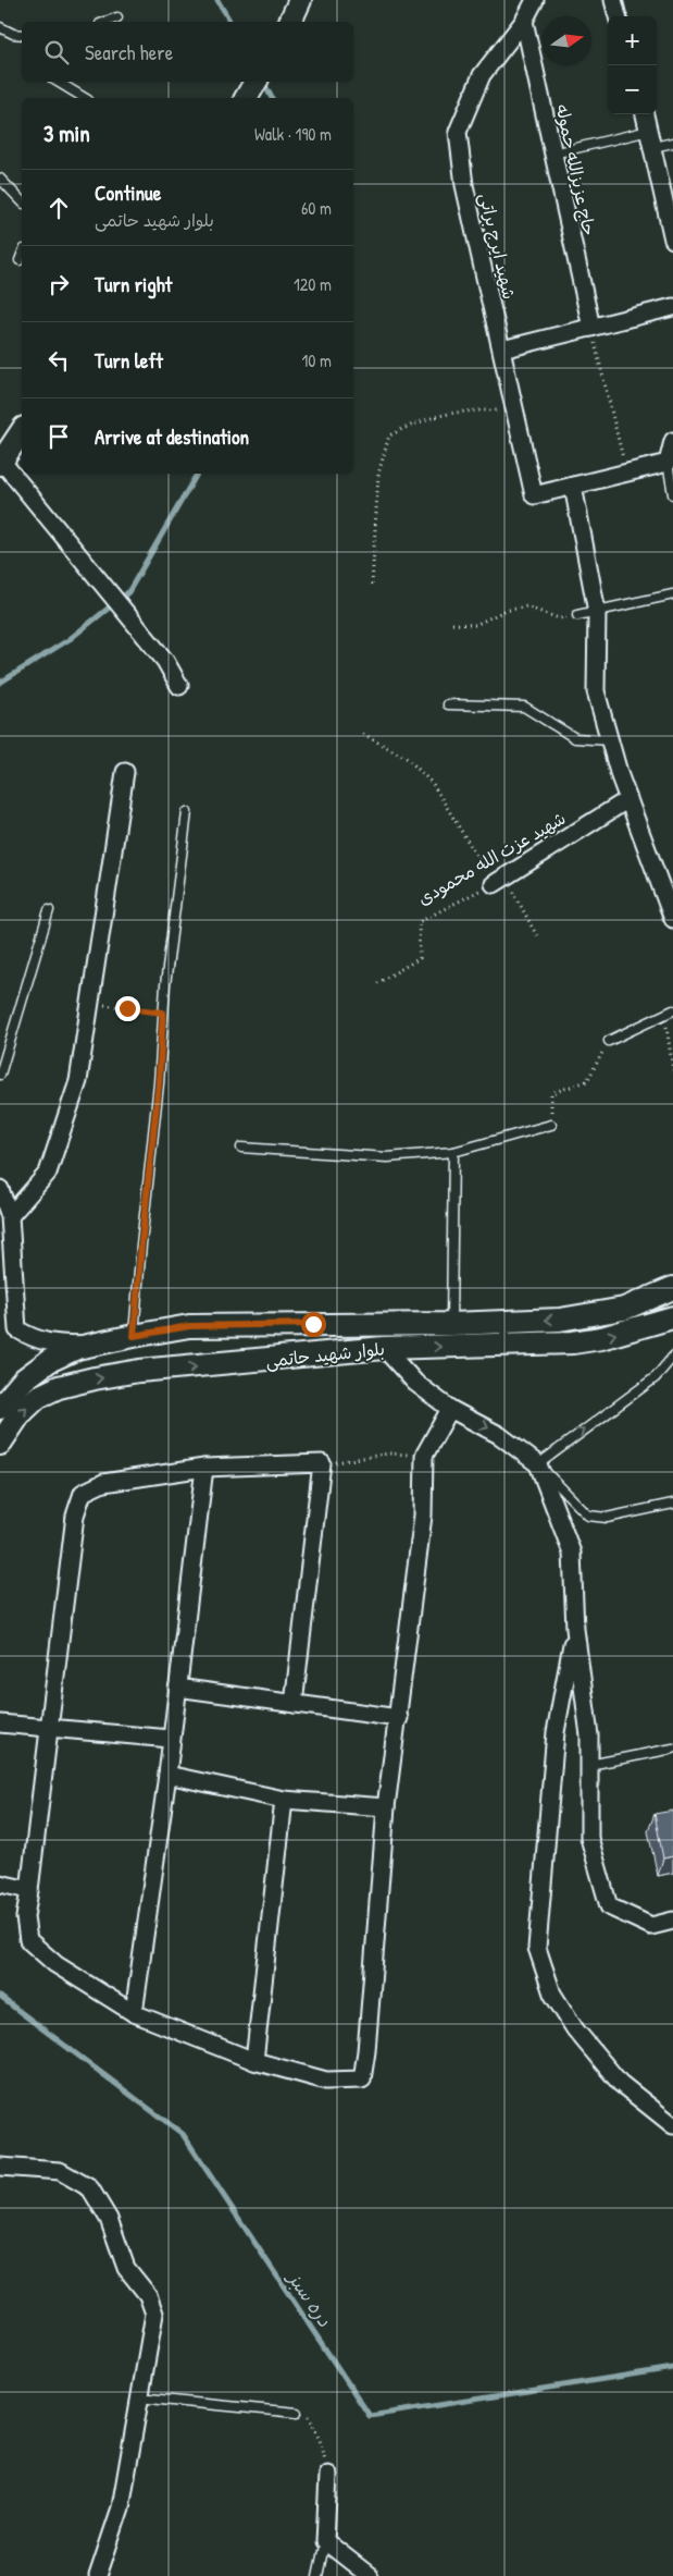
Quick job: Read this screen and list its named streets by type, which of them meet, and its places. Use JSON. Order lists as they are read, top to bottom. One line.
{"streets":{"main road":["بلوار شهید حاتمی"],"street":["حاج عزیزالله حموله","شهید ایرج براتی","شهید عزت الله محمودی"]},"crossings":[["حاج عزیزالله حموله","شهید ایرج براتی"]],"water":["دره سبز"],"north":"right","page":{"map_buttons":["+","−"],"search":"Search here","heading":["3 min","Walk · 190 m"],"list":[["Continue","بلوار شهید حاتمی","60 m"],["Turn right","120 m"],["Turn left","10 m"],"Arrive at destination"]}}
